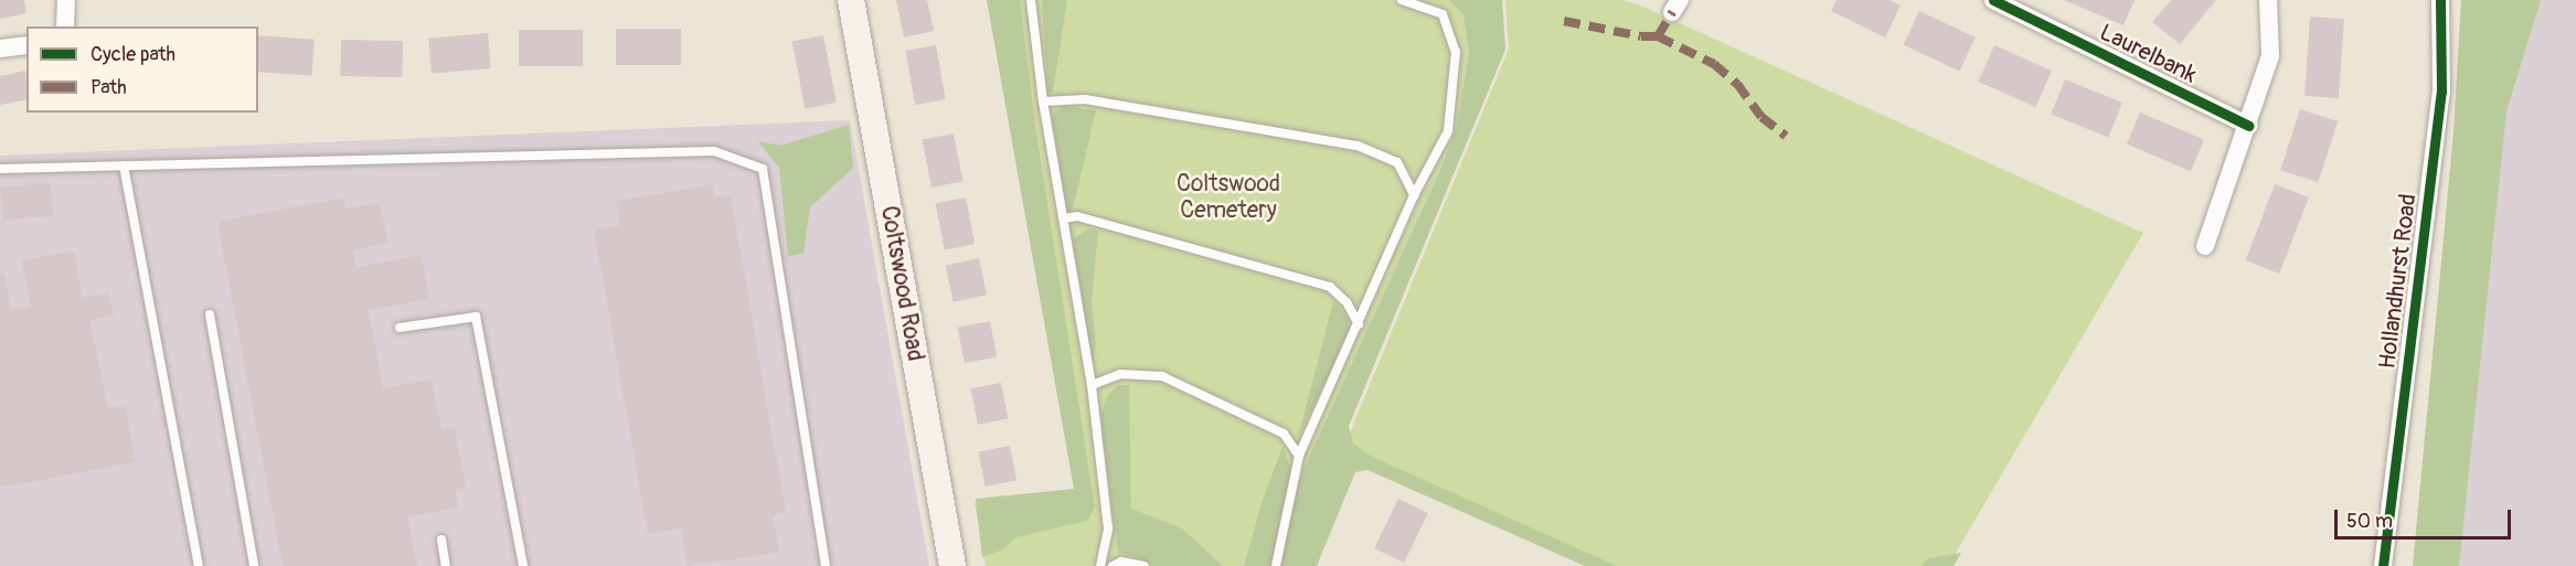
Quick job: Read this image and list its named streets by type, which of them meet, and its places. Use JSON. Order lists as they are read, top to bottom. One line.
{"streets":{"main road":["Coltswood Road"],"street":["Laurelbank","Hollandhurst Road"]},"parks":["Coltswood Cemetery"],"legend":["Cycle path","Path"],"scale_bar":"50 m"}
